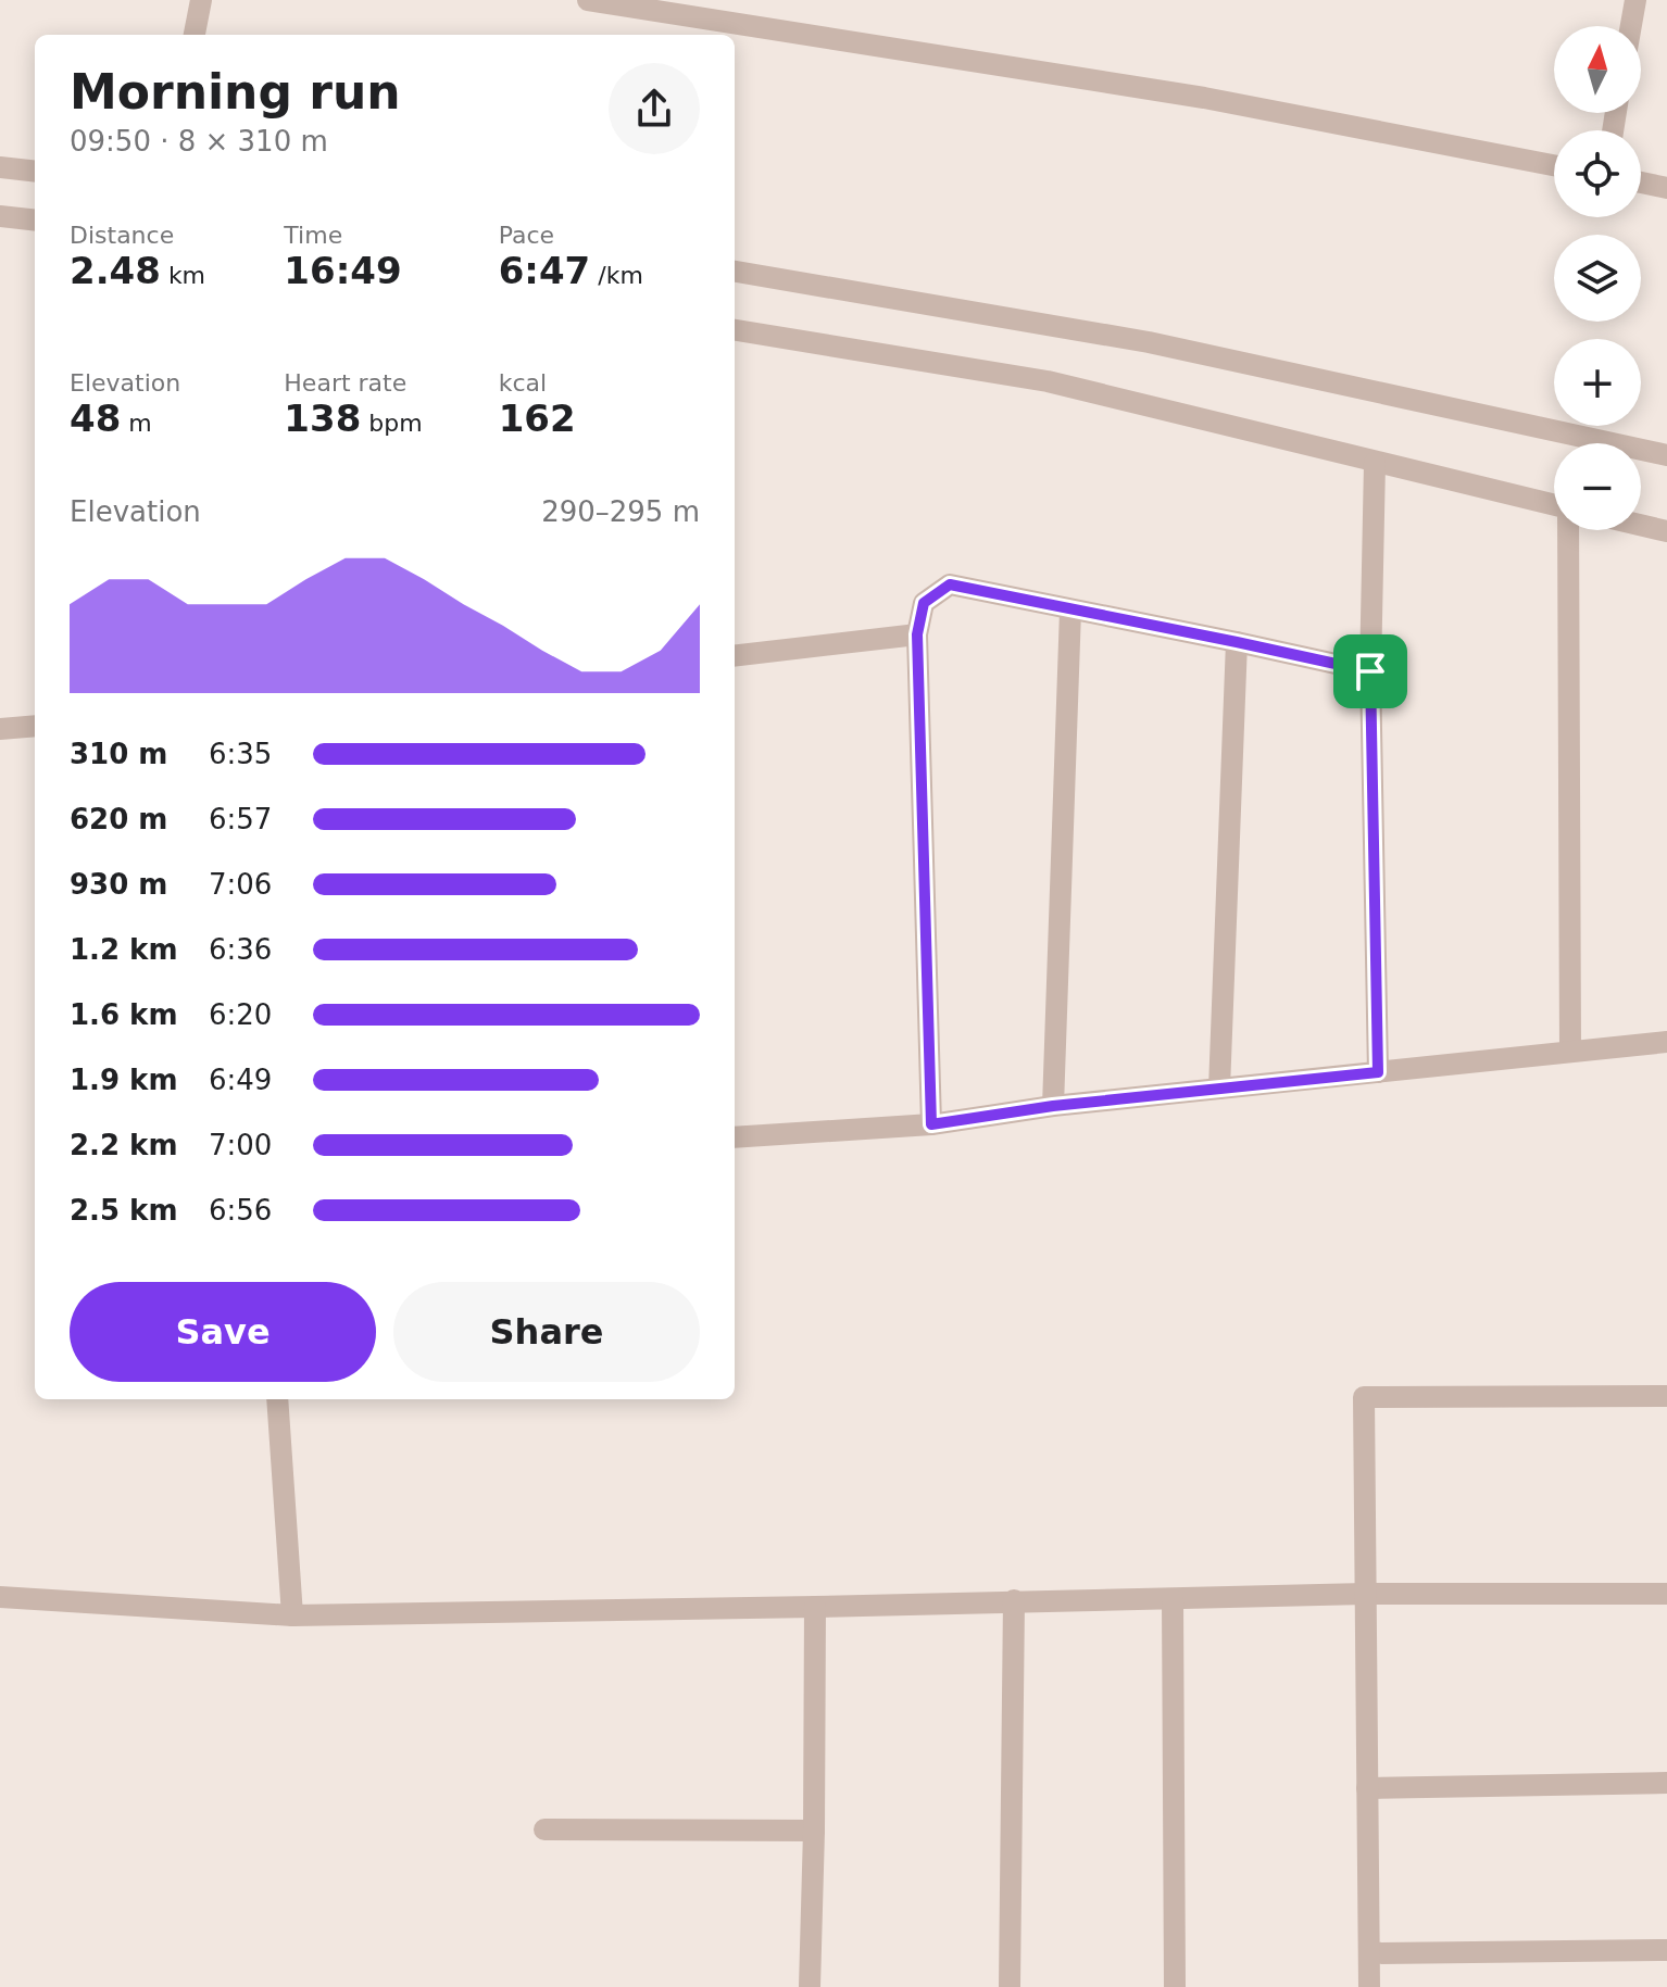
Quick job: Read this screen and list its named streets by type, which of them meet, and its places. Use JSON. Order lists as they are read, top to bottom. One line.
{"north":"top","page":{"map_buttons":["+","−"],"heading":["Morning run","09:50 · 8 × 310 m"],"stats":[["Distance","2.48 km"],["Time","16:49"],["Pace","6:47 /km"],["Elevation","48 m"],["Heart rate","138 bpm"],["kcal","162"]],"chart":["Elevation","290–295 m"],"list":[{"name":"310 m","note":"6:35"},{"name":"620 m","note":"6:57"},{"name":"930 m","note":"7:06"},{"name":"1.2 km","note":"6:36"},{"name":"1.6 km","note":"6:20"},{"name":"1.9 km","note":"6:49"},{"name":"2.2 km","note":"7:00"},{"name":"2.5 km","note":"6:56"}],"buttons":["Save","Share"]}}
